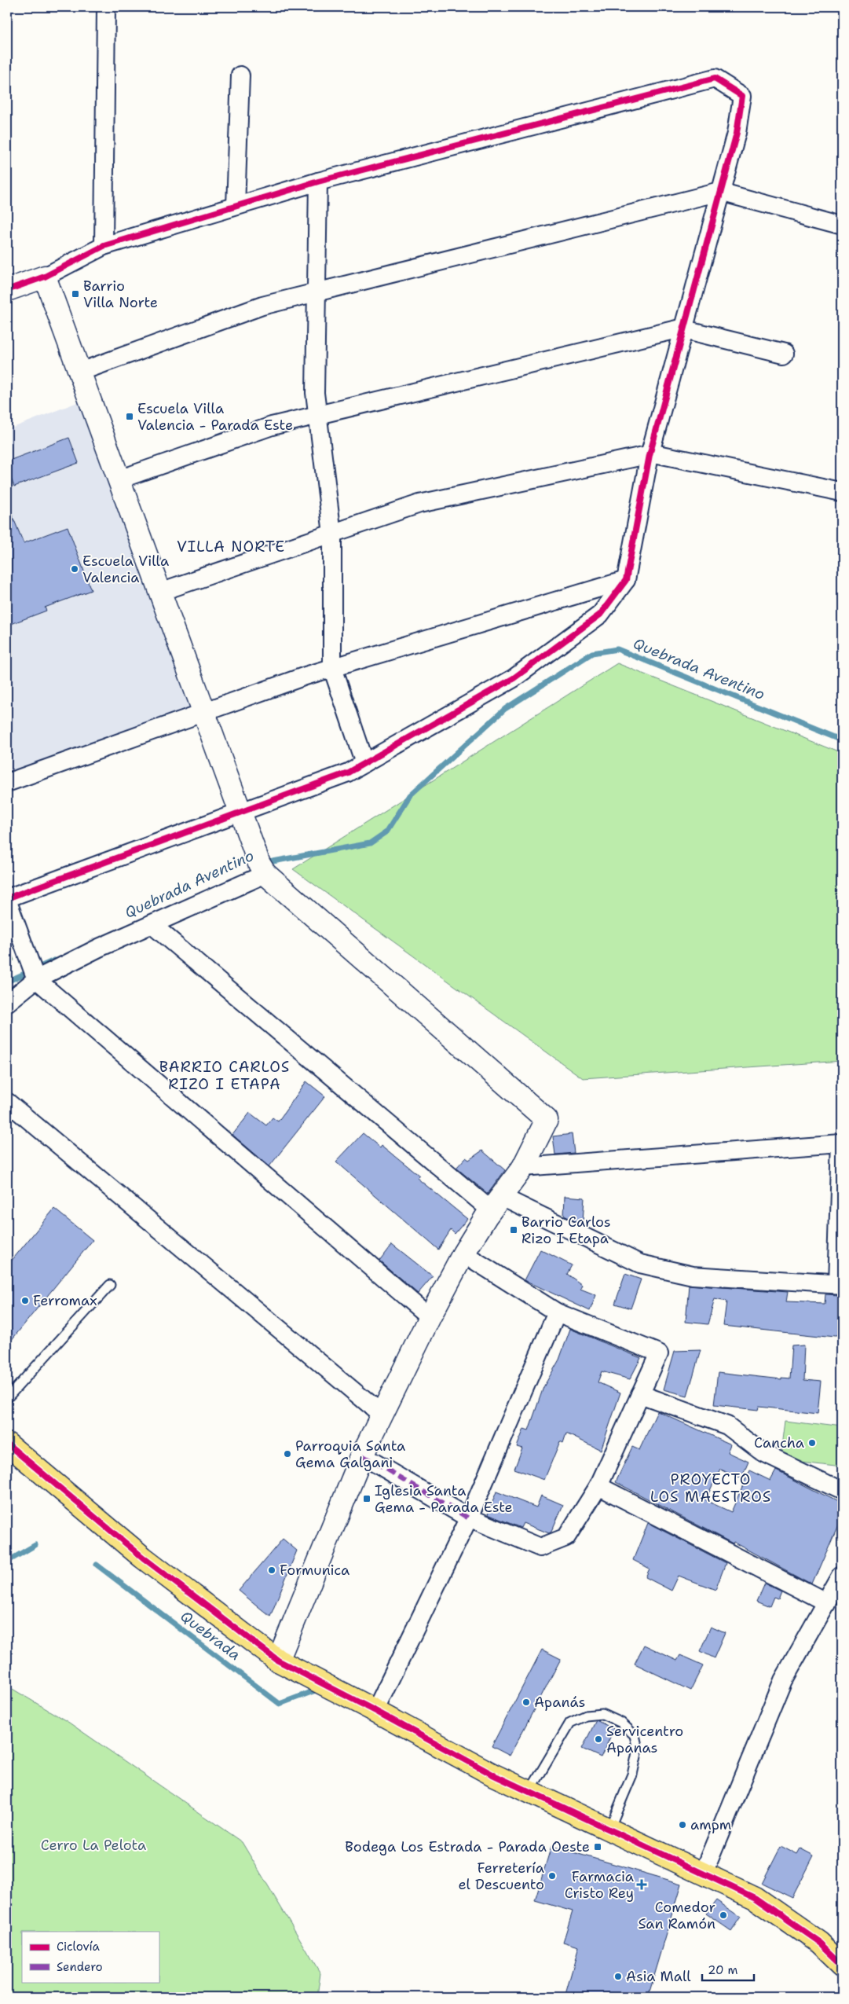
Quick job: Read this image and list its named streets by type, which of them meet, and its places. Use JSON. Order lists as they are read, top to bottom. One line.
{"districts":["VILLA NORTE","BARRIO CARLOS RIZO I ETAPA","PROYECTO LOS MAESTROS"],"water":["Quebrada Aventino","Quebrada"],"parks":["Cerro La Pelota"],"places":{"transit":["Barrio Villa Norte","Escuela Villa Valencia - Parada Este","Barrio Carlos Rizo I Etapa","Iglesia Santa Gema - Parada Este","Bodega Los Estrada - Parada Oeste"],"other":["Escuela Villa Valencia","Ferromax","Cancha","Parroquia Santa Gema Galgani","Formunica","Apanás","Servicentro Apanas","ampm","Ferretería el Descuento","Comedor San Ramón","Asia Mall"],"health":["Farmacia Cristo Rey"]},"legend":["Ciclovía","Sendero"],"scale_bar":"20 m"}
